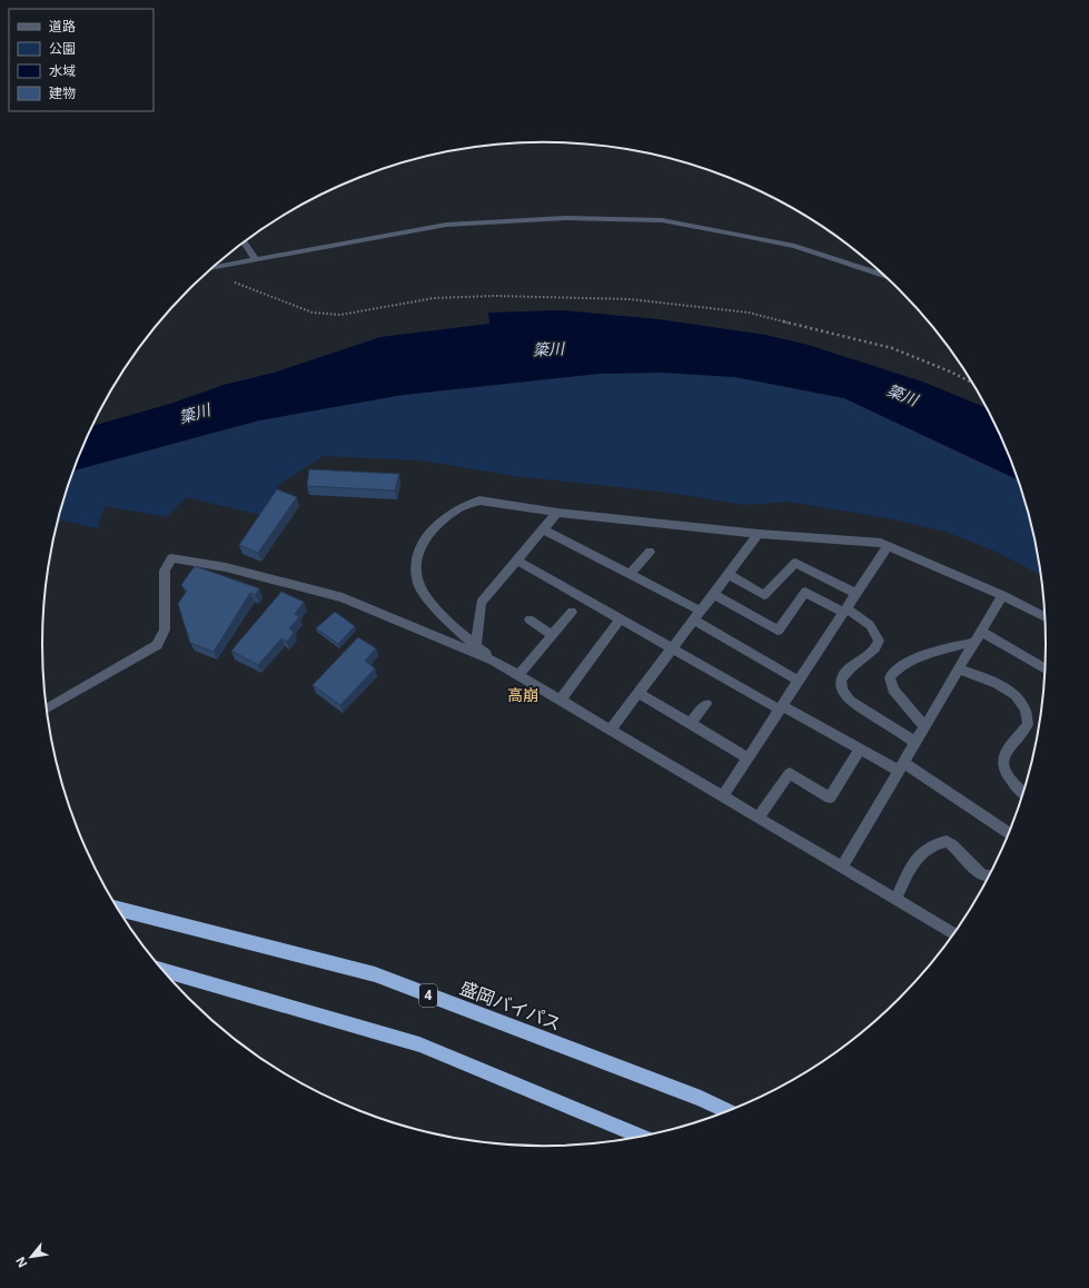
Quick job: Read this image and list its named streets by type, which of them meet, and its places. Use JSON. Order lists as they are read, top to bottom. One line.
{"streets":{"highway":["4","盛岡バイパス"]},"districts":["高崩"],"water":["簗川"],"legend":["道路","公園","水域","建物"],"north":"bottom left"}
